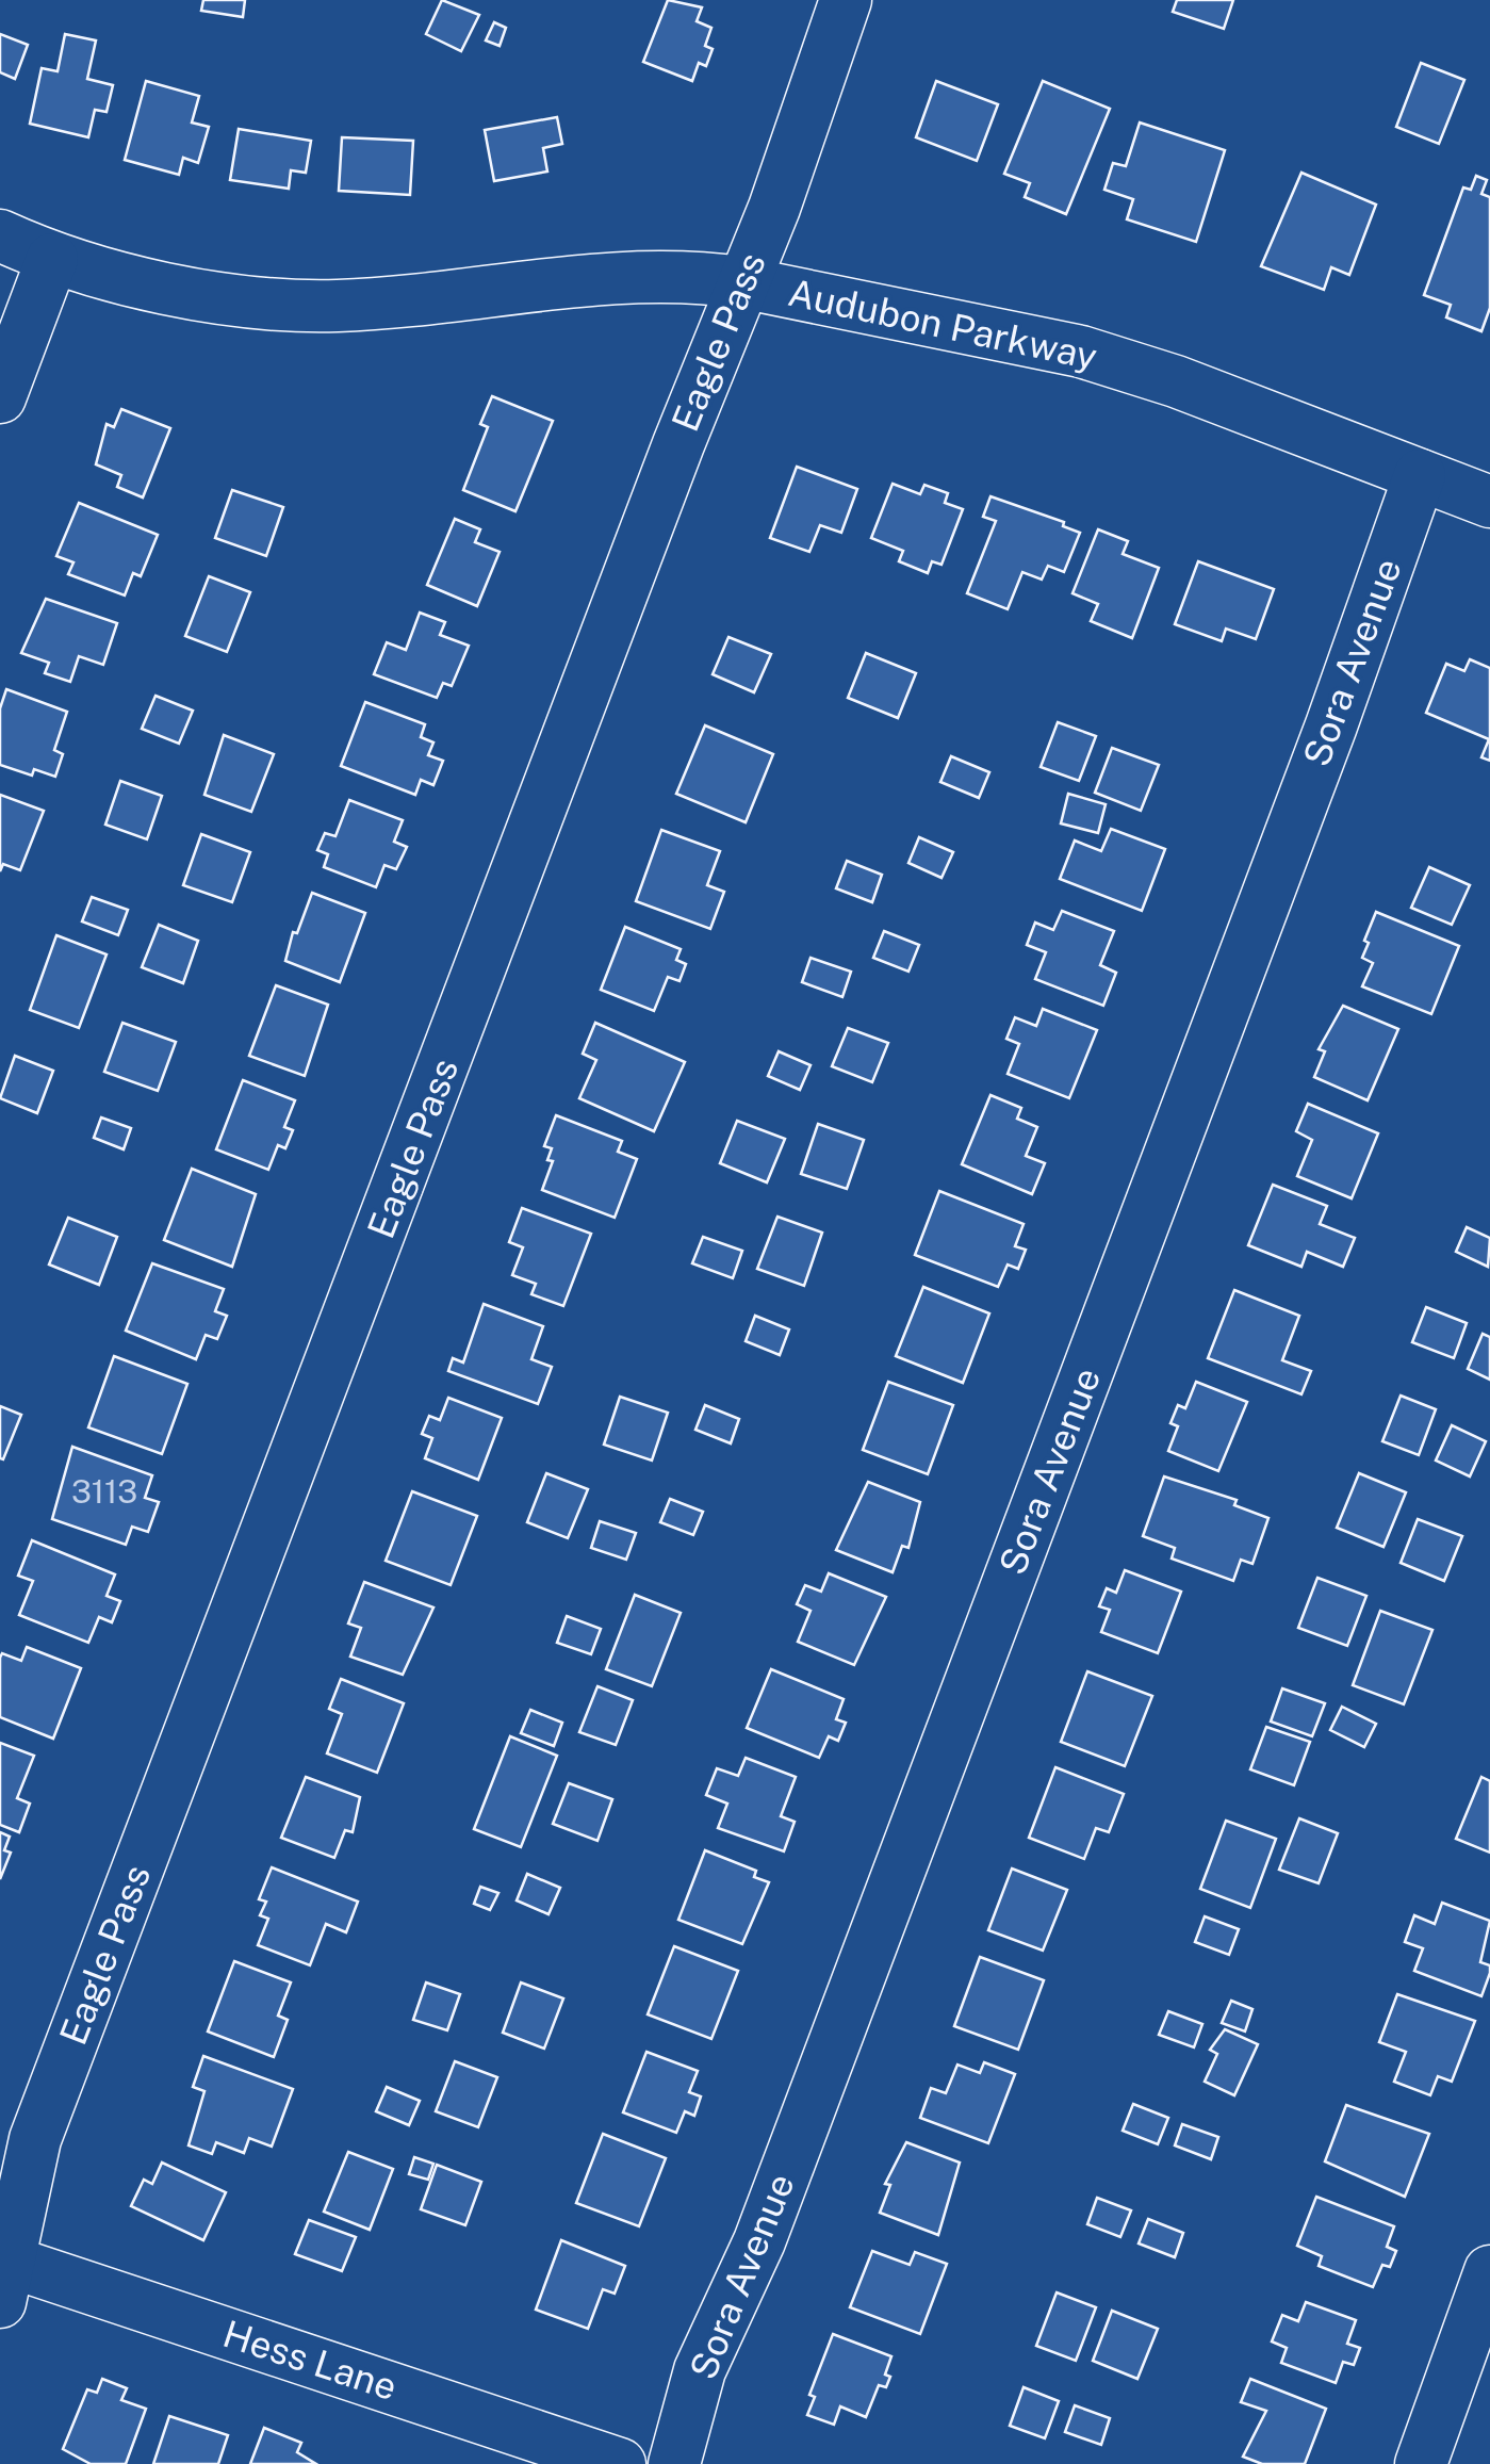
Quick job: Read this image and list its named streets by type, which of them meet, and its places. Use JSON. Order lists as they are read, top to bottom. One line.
{"streets":{"street":["Audubon Parkway","Eagle Pass","Sora Avenue","Hess Lane"]},"crossings":[["Audubon Parkway","Eagle Pass"],["Audubon Parkway","Sora Avenue"],["Eagle Pass","Hess Lane"]],"house_numbers":["3113"]}
